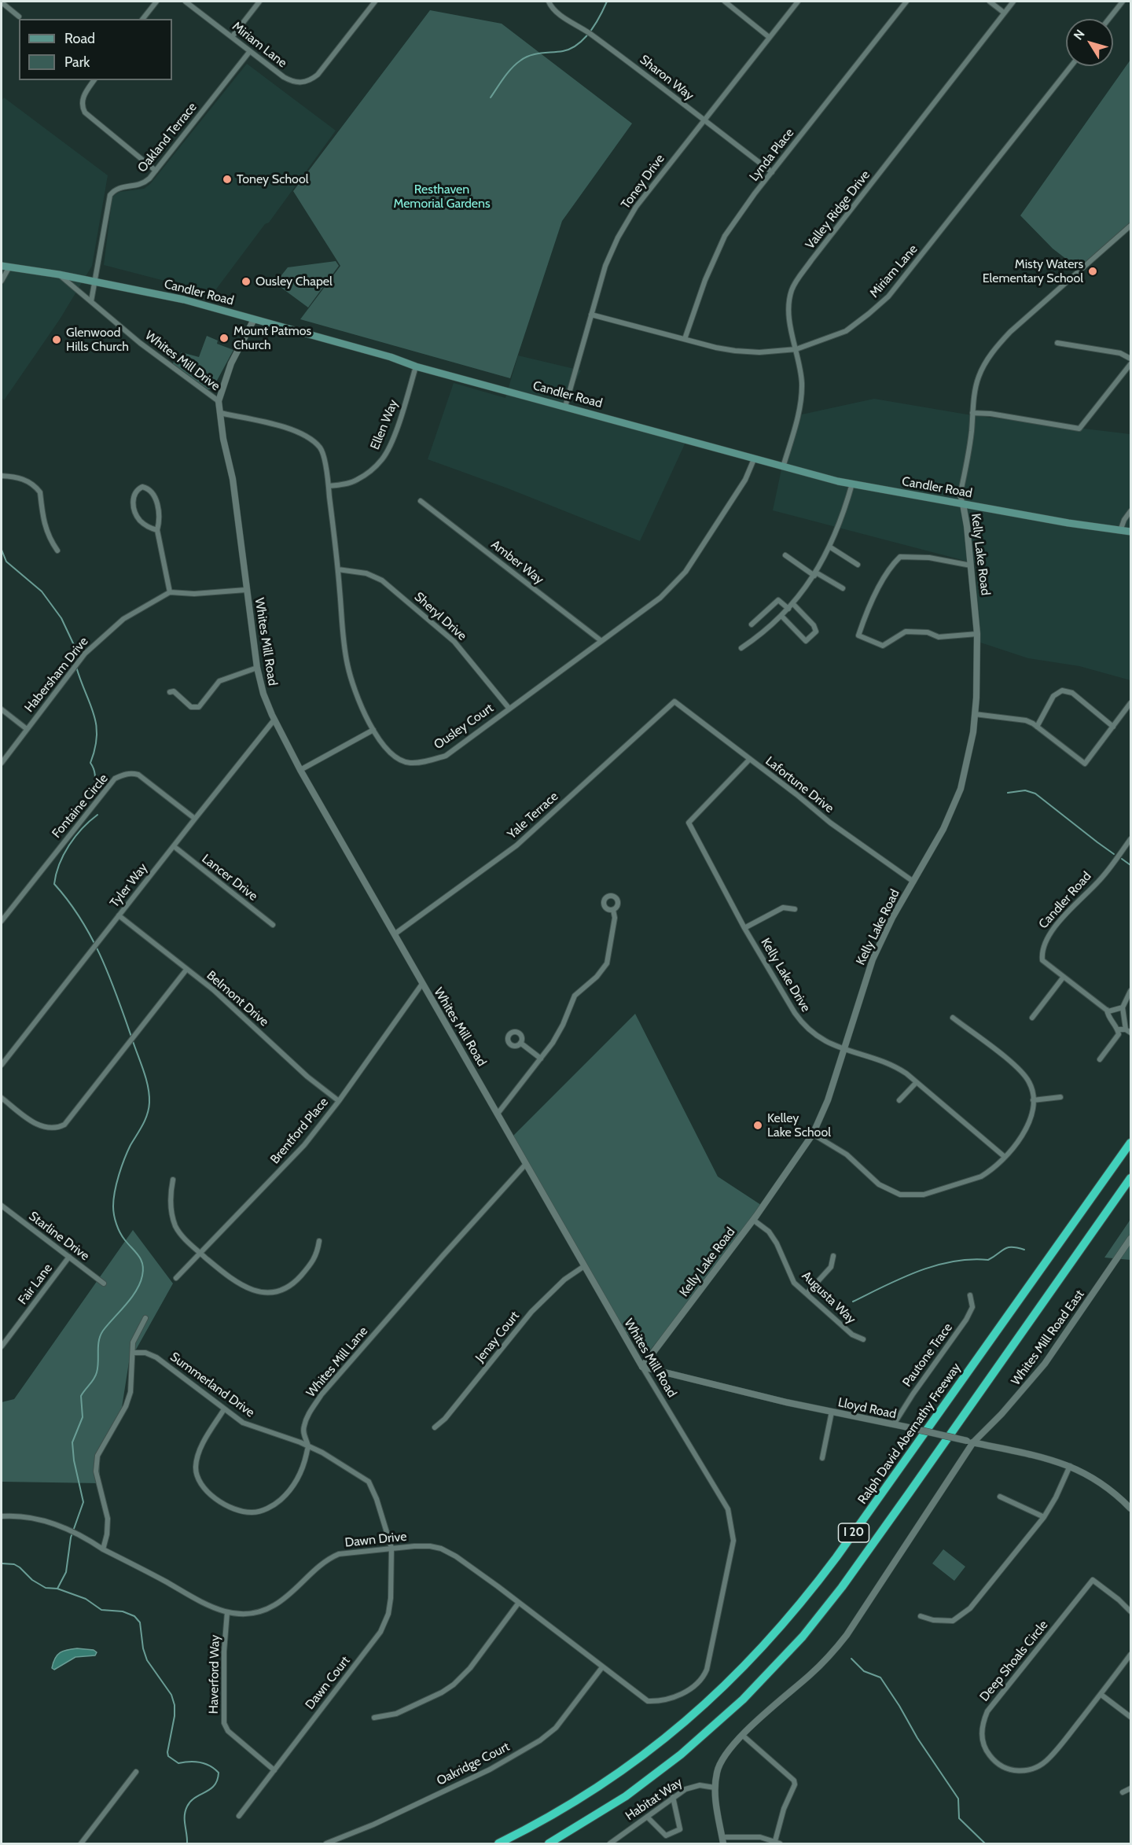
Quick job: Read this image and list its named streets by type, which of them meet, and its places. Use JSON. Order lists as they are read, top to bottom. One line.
{"streets":{"highway":["Ralph David Abernathy Freeway","I 20"],"main road":["Candler Road"],"street":["Miriam Lane","Sharon Way","Oakland Terrace","Lynda Place","Toney Drive","Valley Ridge Drive","Whites Mill Drive","Ellen Way","Kelly Lake Road","Amber Way","Sheryl Drive","Whites Mill Road","Habersham Drive","Ousley Court","Lafortune Drive","Fontaine Circle","Yale Terrace","Lancer Drive","Tyler Way","Kelly Lake Drive","Belmont Drive","Brentford Place","Starline Drive","Fair Lane","Augusta Way","Jenay Court","Whites Mill Road East","Pautone Trace","Whites Mill Lane","Summerland Drive","Lloyd Road","Dawn Drive","Deep Shoals Circle","Haverford Way","Dawn Court","Oakridge Court","Habitat Way"]},"crossings":[["Miriam Lane","Oakland Terrace"],["Miriam Lane","Lynda Place"],["Miriam Lane","Toney Drive"],["Miriam Lane","Valley Ridge Drive"],["Sharon Way","Lynda Place"],["Sharon Way","Toney Drive"],["Oakland Terrace","Candler Road"],["Toney Drive","Candler Road"],["Valley Ridge Drive","Candler Road"],["Candler Road","Whites Mill Drive"],["Candler Road","Ellen Way"],["Candler Road","Kelly Lake Road"],["Candler Road","Whites Mill Road"],["Candler Road","Ousley Court"],["Whites Mill Drive","Whites Mill Road"],["Ellen Way","Ousley Court"],["Kelly Lake Road","Whites Mill Road"],["Kelly Lake Road","Lafortune Drive"],["Kelly Lake Road","Kelly Lake Drive"],["Kelly Lake Road","Augusta Way"],["Kelly Lake Road","Lloyd Road"],["Amber Way","Ousley Court"],["Sheryl Drive","Ousley Court"],["Whites Mill Road","Ousley Court"],["Whites Mill Road","Yale Terrace"],["Whites Mill Road","Tyler Way"],["Whites Mill Road","Brentford Place"],["Whites Mill Road","Jenay Court"],["Whites Mill Road","Whites Mill Lane"],["Whites Mill Road","Lloyd Road"],["Whites Mill Road","Dawn Drive"],["Lafortune Drive","Yale Terrace"],["Lafortune Drive","Kelly Lake Drive"],["Fontaine Circle","Tyler Way"],["Lancer Drive","Tyler Way"],["Tyler Way","Belmont Drive"],["Belmont Drive","Brentford Place"],["Starline Drive","Fair Lane"],["Whites Mill Road East","Lloyd Road"],["Pautone Trace","Lloyd Road"],["Whites Mill Lane","Summerland Drive"],["Summerland Drive","Dawn Drive"],["Summerland Drive","Dawn Court"],["Dawn Drive","Haverford Way"],["Dawn Drive","Dawn Court"],["Dawn Drive","Oakridge Court"],["Haverford Way","Dawn Court"]],"parks":["Resthaven Memorial Gardens"],"places":["Toney School","Misty Waters Elementary School","Ousley Chapel","Mount Patmos Church","Glenwood Hills Church","Kelley Lake School"],"legend":["Road","Park"],"north":"top left"}
